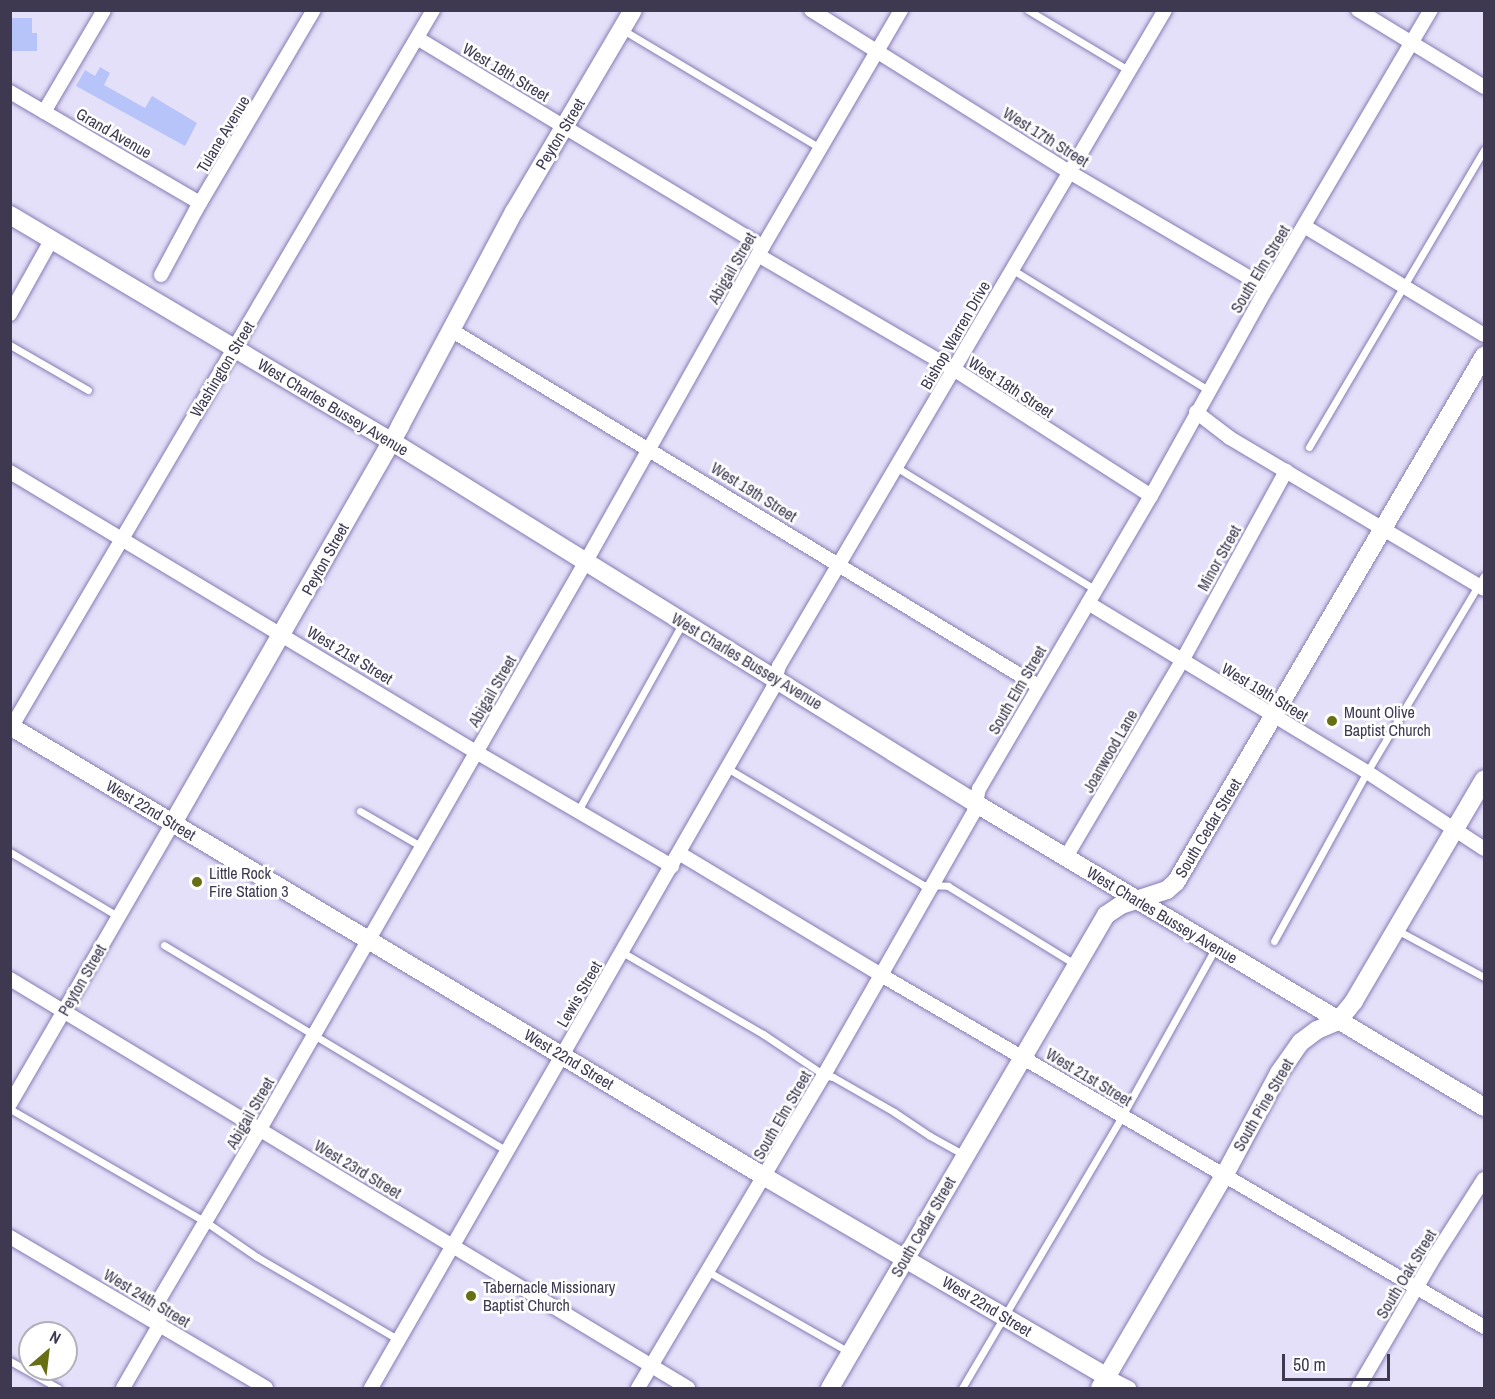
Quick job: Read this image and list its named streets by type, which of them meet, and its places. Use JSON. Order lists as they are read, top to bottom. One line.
{"streets":{"street":["West 18th Street","Grand Avenue","Tulane Avenue","Peyton Street","West 17th Street","Abigail Street","South Elm Street","Bishop Warren Drive","Washington Street","West Charles Bussey Avenue","West 19th Street","Minor Street","West 21st Street","Joanwood Lane","West 22nd Street","South Cedar Street","Lewis Street","South Pine Street","West 23rd Street","South Oak Street","West 24th Street"]},"crossings":[["West 18th Street","Peyton Street"],["West 18th Street","Abigail Street"],["West 18th Street","South Elm Street"],["West 18th Street","Bishop Warren Drive"],["West 18th Street","Washington Street"],["Grand Avenue","Tulane Avenue"],["Peyton Street","West Charles Bussey Avenue"],["Peyton Street","West 19th Street"],["Peyton Street","West 21st Street"],["Peyton Street","West 22nd Street"],["Peyton Street","West 23rd Street"],["West 17th Street","Abigail Street"],["West 17th Street","South Elm Street"],["West 17th Street","Bishop Warren Drive"],["Abigail Street","West Charles Bussey Avenue"],["Abigail Street","West 19th Street"],["Abigail Street","West 21st Street"],["Abigail Street","West 22nd Street"],["Abigail Street","West 23rd Street"],["Abigail Street","West 24th Street"],["South Elm Street","West Charles Bussey Avenue"],["South Elm Street","West 19th Street"],["South Elm Street","West 21st Street"],["South Elm Street","West 22nd Street"],["South Elm Street","West 23rd Street"],["Bishop Warren Drive","West Charles Bussey Avenue"],["Bishop Warren Drive","West 19th Street"],["Bishop Warren Drive","Lewis Street"],["Washington Street","West Charles Bussey Avenue"],["Washington Street","West 21st Street"],["Washington Street","West 22nd Street"],["West Charles Bussey Avenue","Joanwood Lane"],["West Charles Bussey Avenue","South Cedar Street"],["West Charles Bussey Avenue","Lewis Street"],["West Charles Bussey Avenue","South Pine Street"],["West 19th Street","Minor Street"],["West 19th Street","Joanwood Lane"],["West 19th Street","South Cedar Street"],["West 19th Street","South Pine Street"],["Minor Street","Joanwood Lane"],["West 21st Street","South Cedar Street"],["West 21st Street","Lewis Street"],["West 21st Street","South Pine Street"],["West 21st Street","South Oak Street"],["West 22nd Street","South Cedar Street"],["West 22nd Street","Lewis Street"],["West 22nd Street","South Pine Street"],["Lewis Street","West 23rd Street"]],"places":["Mount Olive Baptist Church","Little Rock Fire Station 3","Tabernacle Missionary Baptist Church"],"scale_bar":"50 m","north":"top right"}
